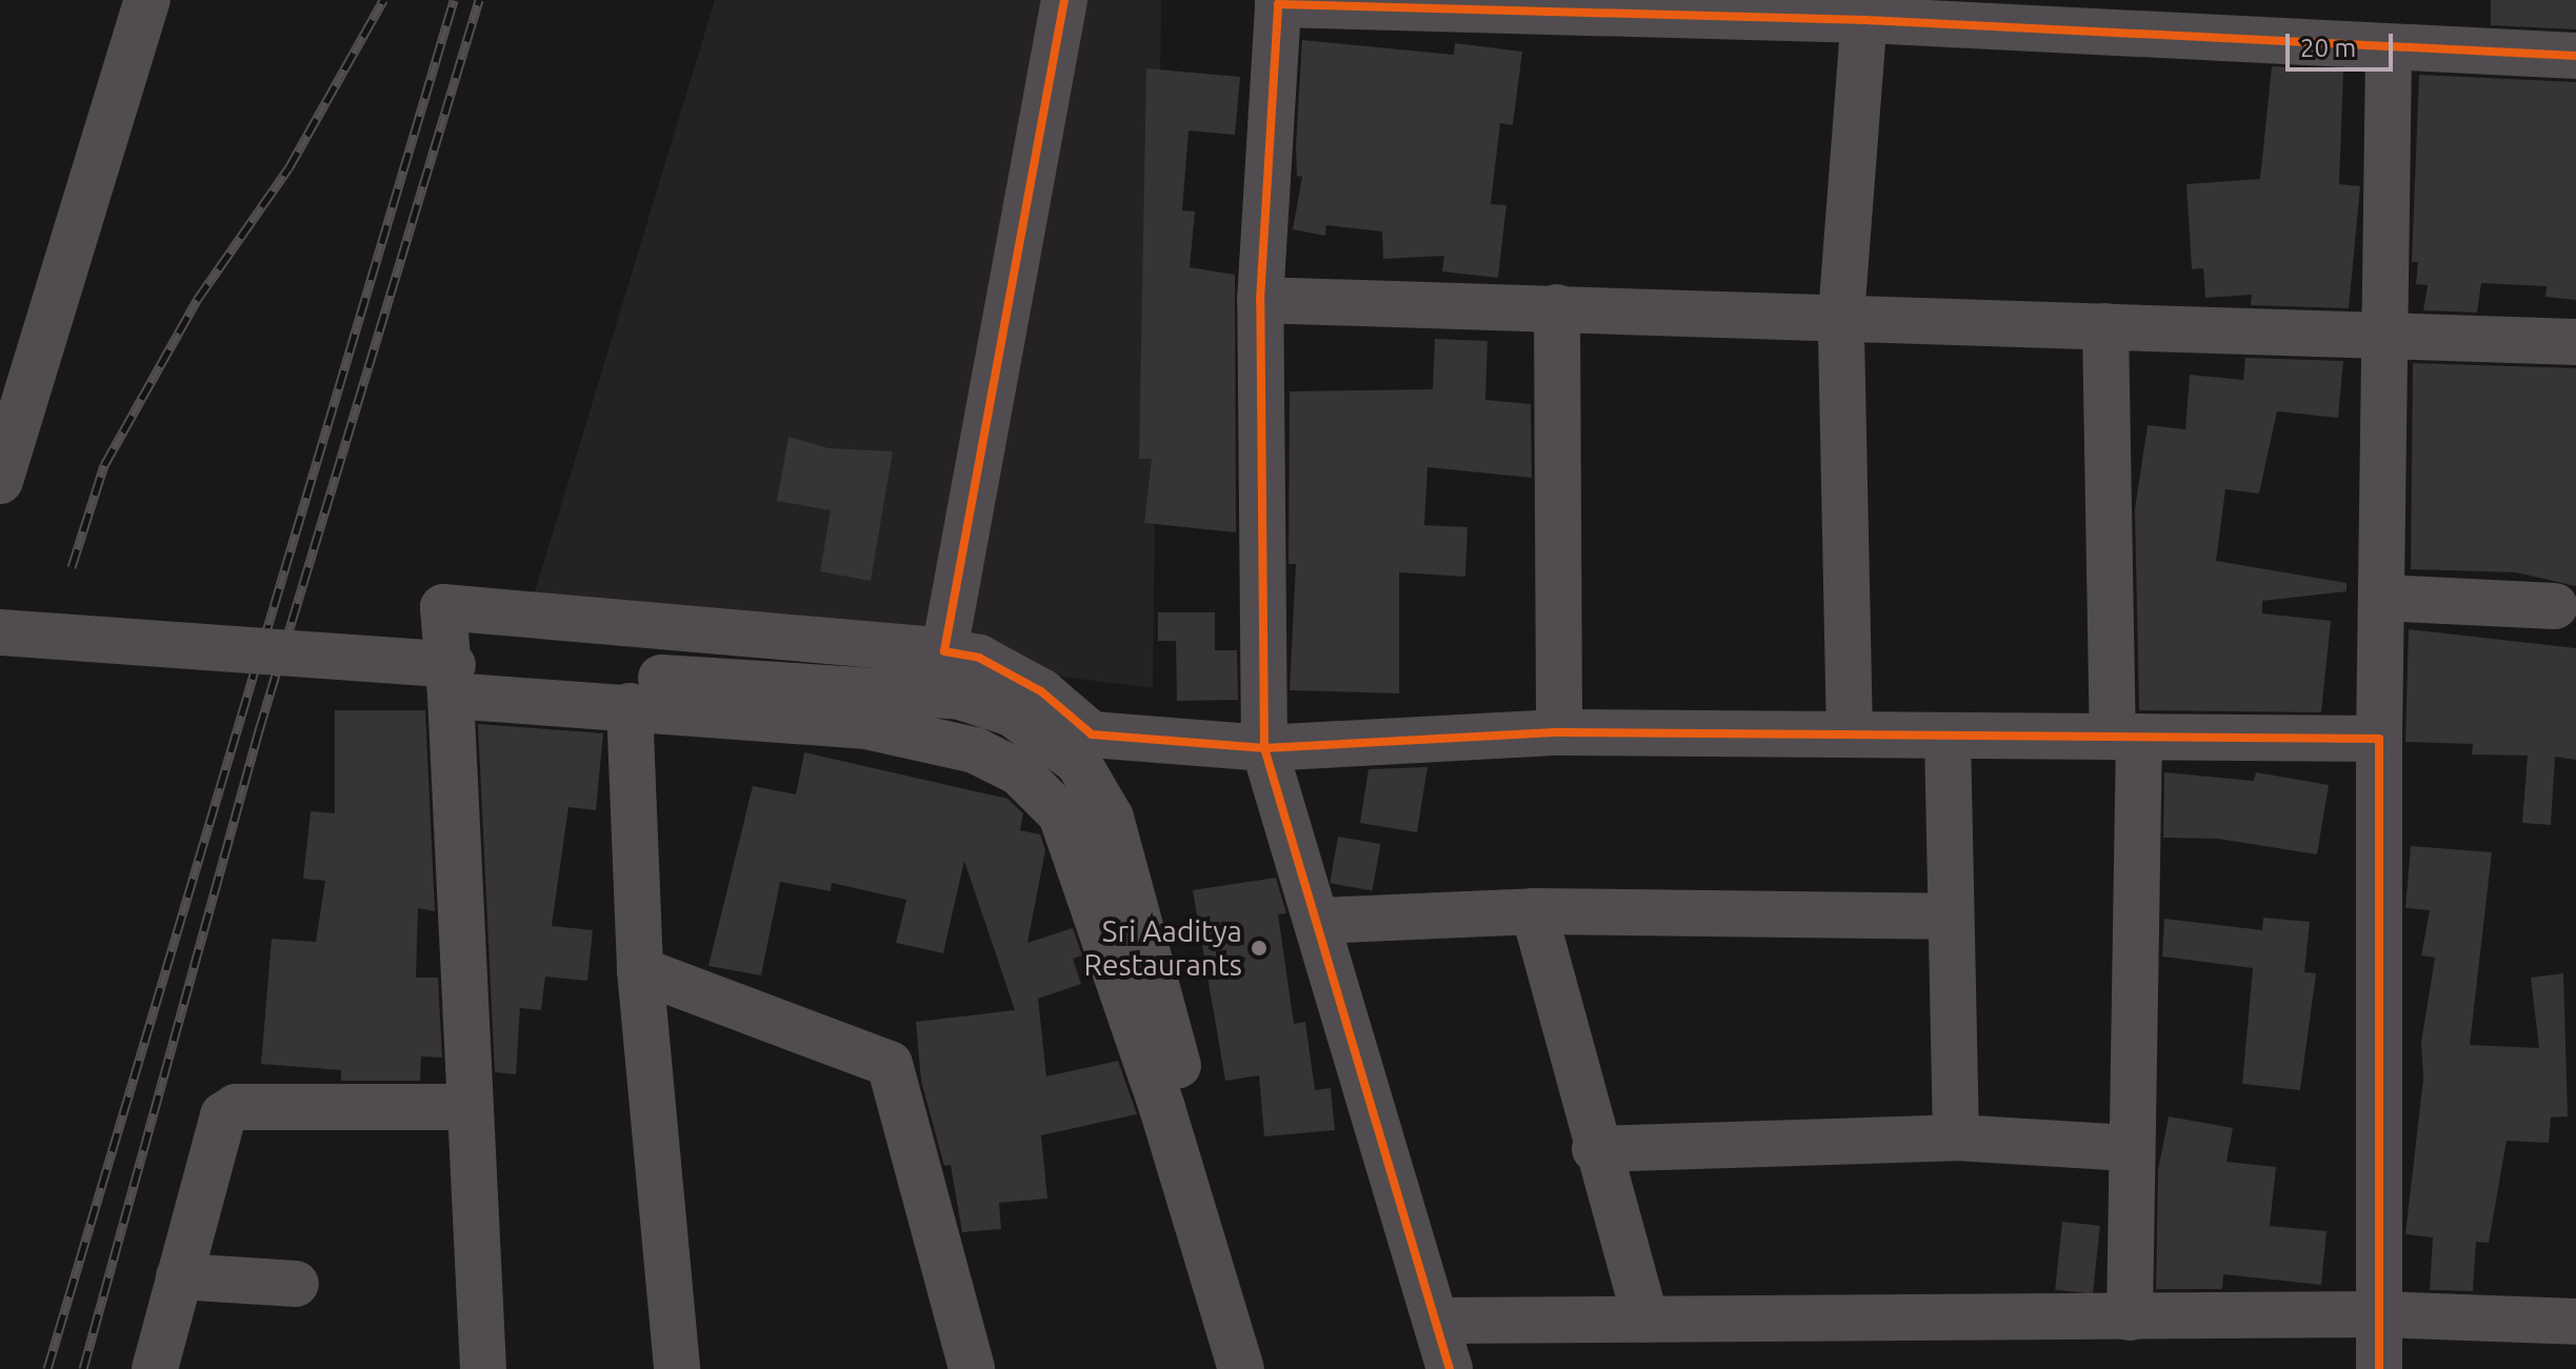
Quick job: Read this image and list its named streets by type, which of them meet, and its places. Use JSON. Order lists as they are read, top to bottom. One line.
{"places":["Sri Aaditya Restaurants"],"scale_bar":"20 m"}
